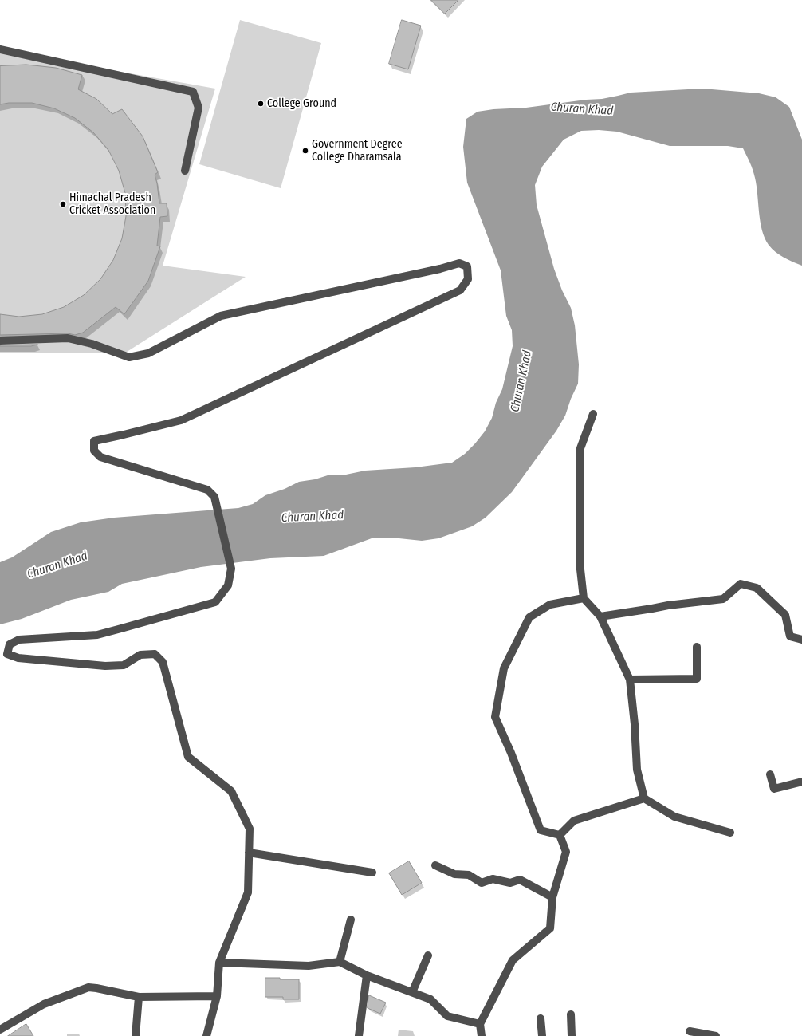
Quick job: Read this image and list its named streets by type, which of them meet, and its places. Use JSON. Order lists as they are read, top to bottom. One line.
{"water":["Churan Khad"],"places":["College Ground","Government Degree College Dharamsala","Himachal Pradesh Cricket Association"]}
